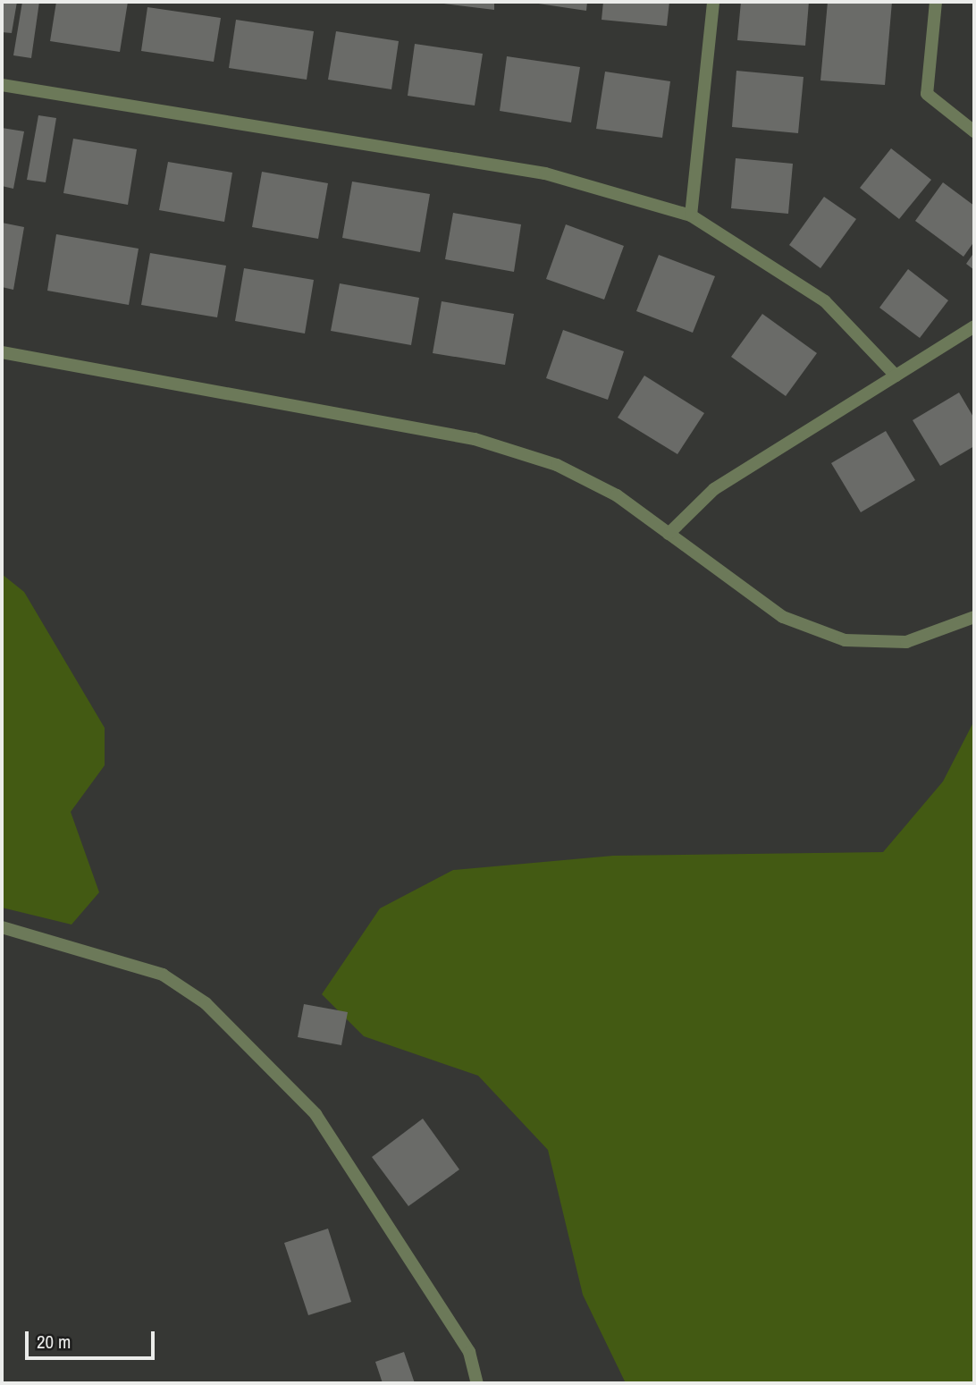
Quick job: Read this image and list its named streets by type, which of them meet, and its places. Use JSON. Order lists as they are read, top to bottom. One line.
{"scale_bar":"20 m"}
